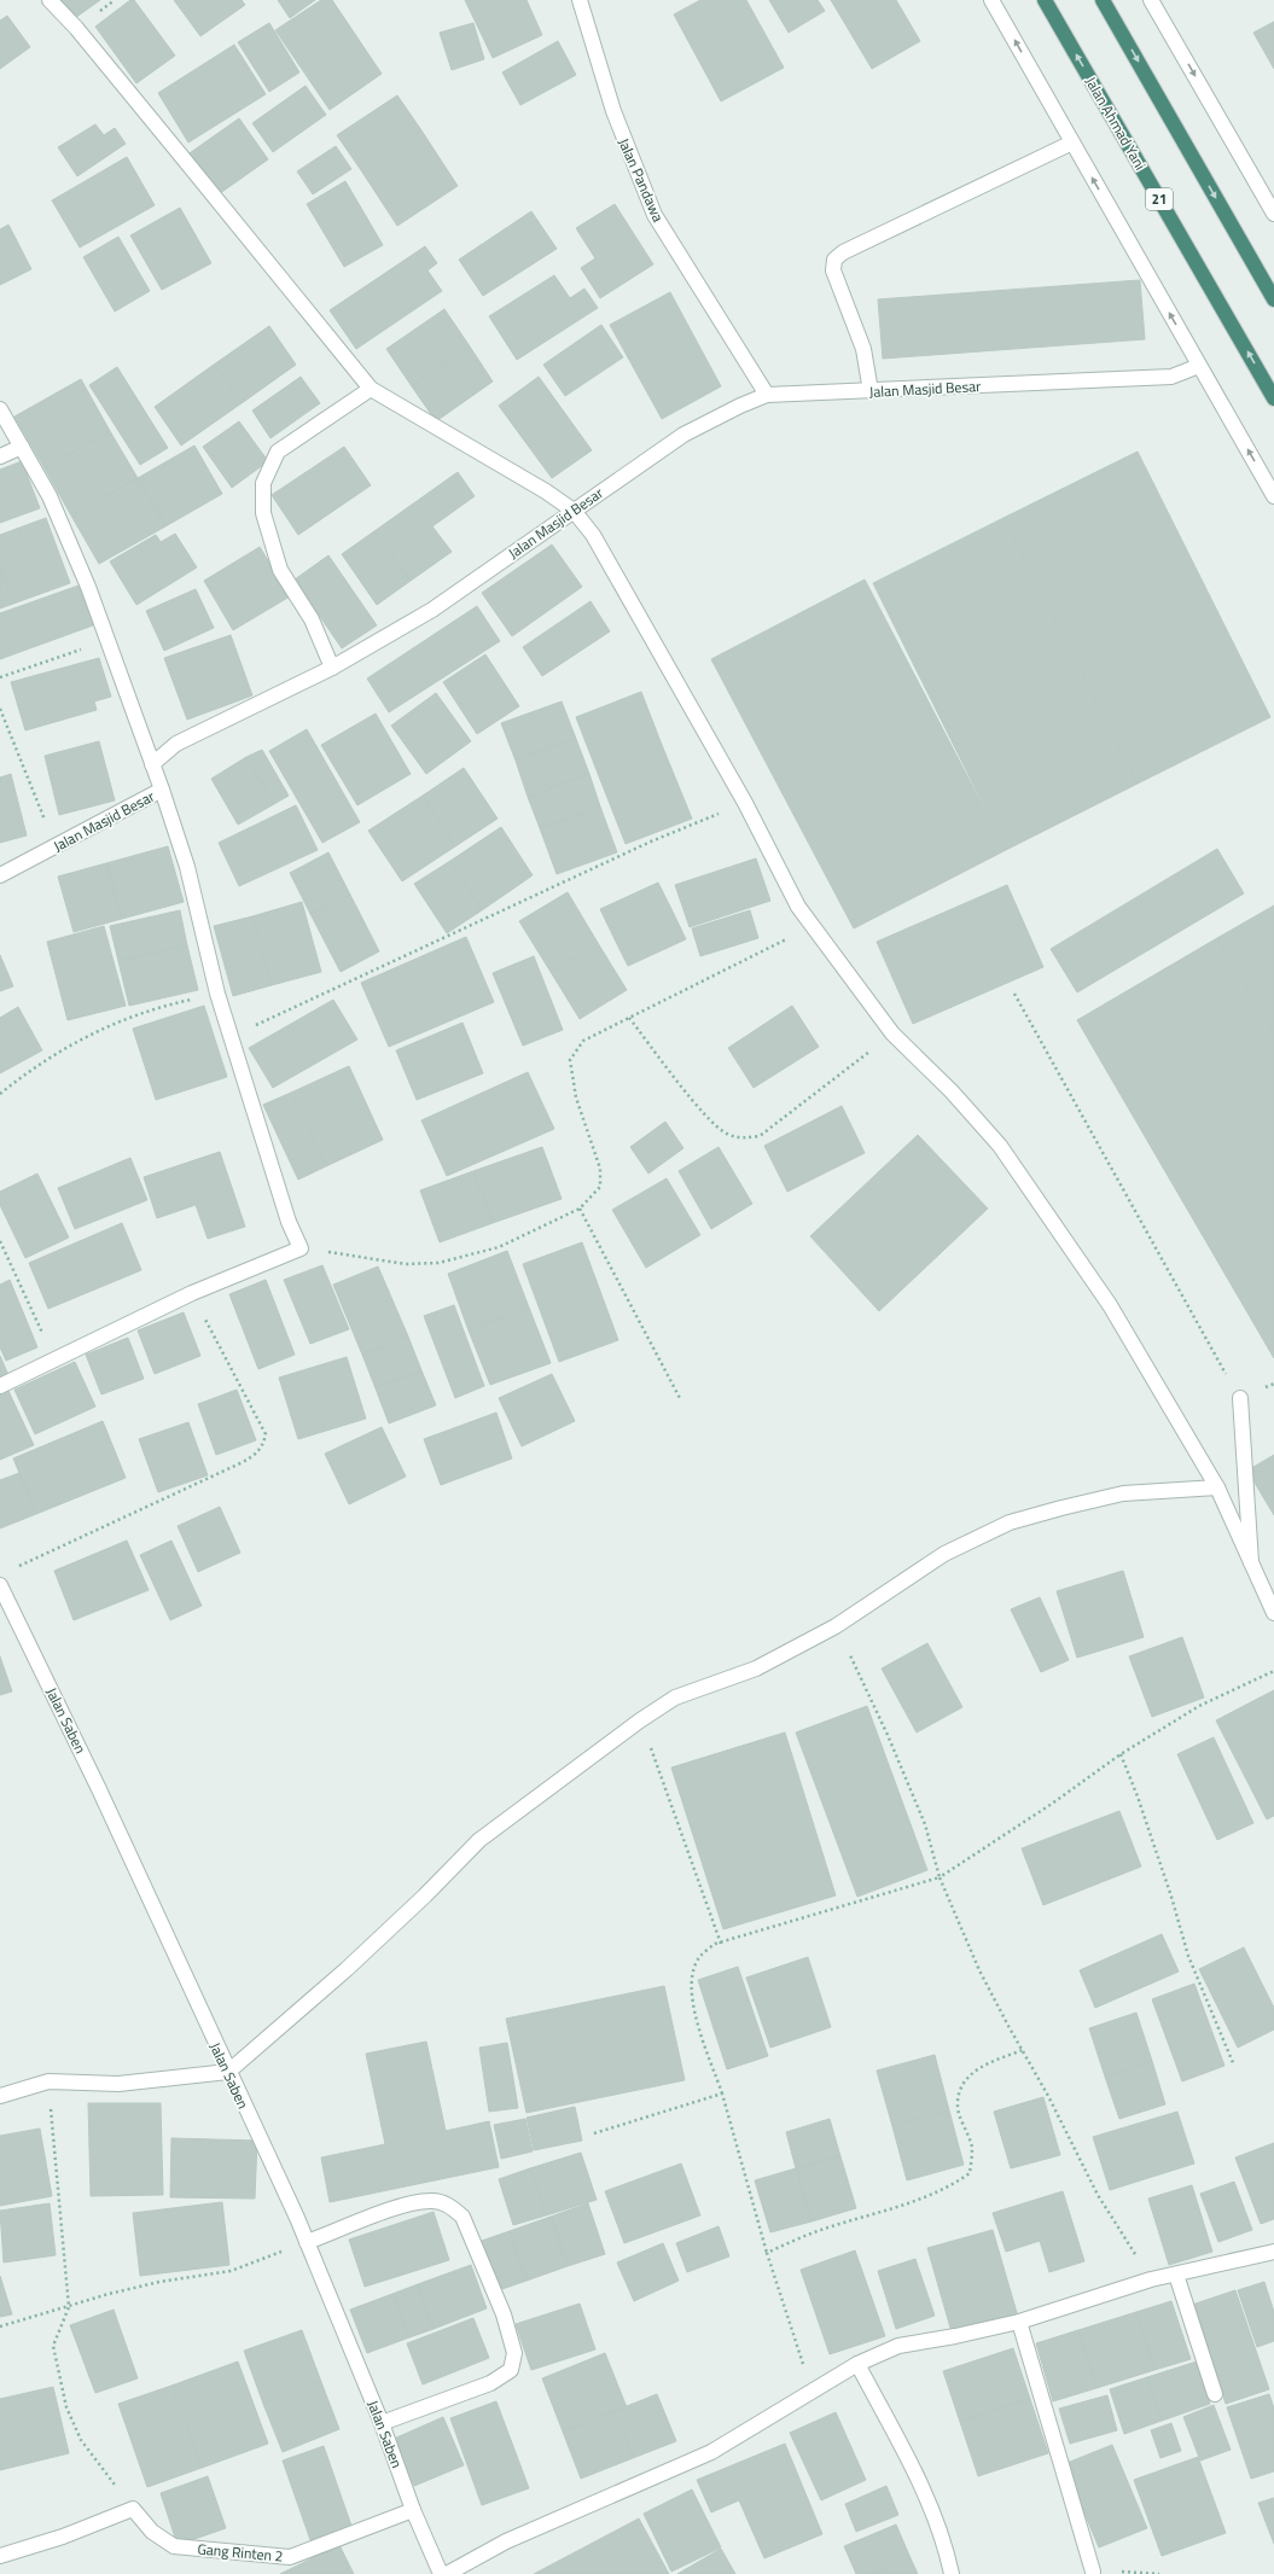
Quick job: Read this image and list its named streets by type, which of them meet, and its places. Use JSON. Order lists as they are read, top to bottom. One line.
{"streets":{"highway":["Jalan Ahmad Yani","21"],"street":["Jalan Pandawa","Jalan Masjid Besar","Jalan Saben","Gang Rinten 2"]},"crossings":[["Jalan Pandawa","Jalan Masjid Besar"],["Jalan Saben","Gang Rinten 2"]]}
